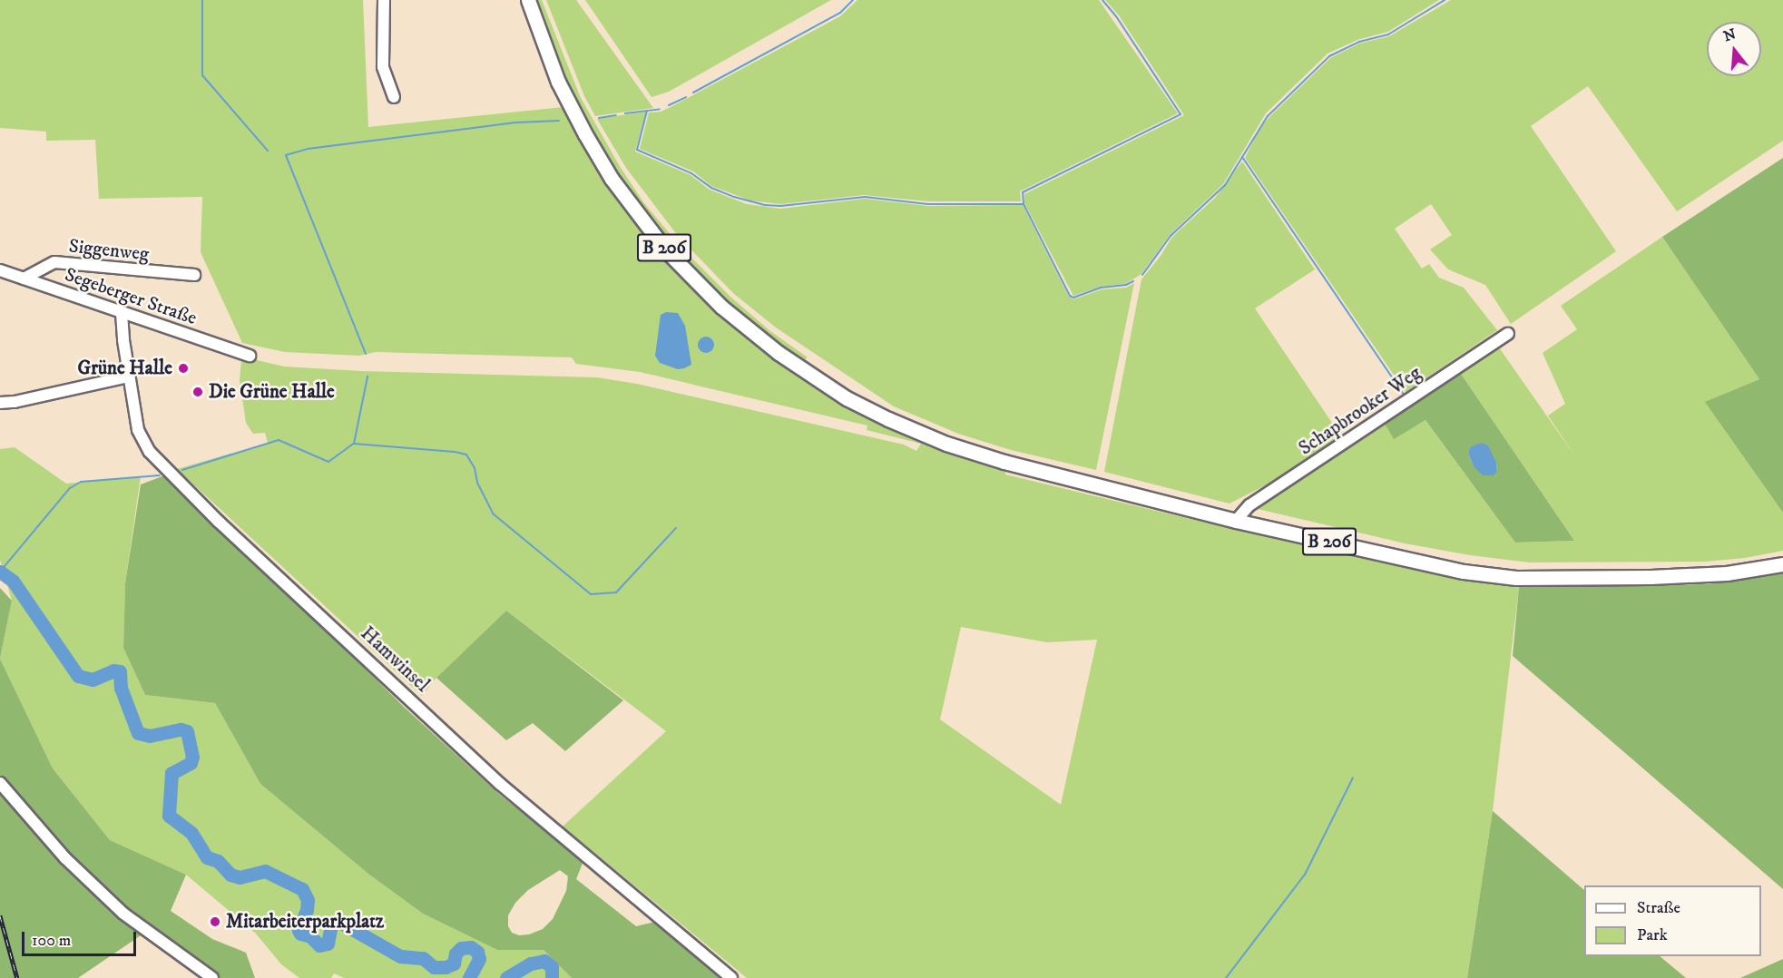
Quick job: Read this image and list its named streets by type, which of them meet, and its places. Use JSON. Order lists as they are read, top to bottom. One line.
{"streets":{"main road":["B 206"],"street":["Siggenweg","Segeberger Straße","Schapbrooker Weg","Hamwinsel"]},"crossings":[["B 206","Schapbrooker Weg"],["Siggenweg","Segeberger Straße"],["Segeberger Straße","Hamwinsel"]],"places":["Grüne Halle","Die Grüne Halle","Mitarbeiterparkplatz"],"legend":["Straße","Park"],"scale_bar":"100 m","north":"top"}
